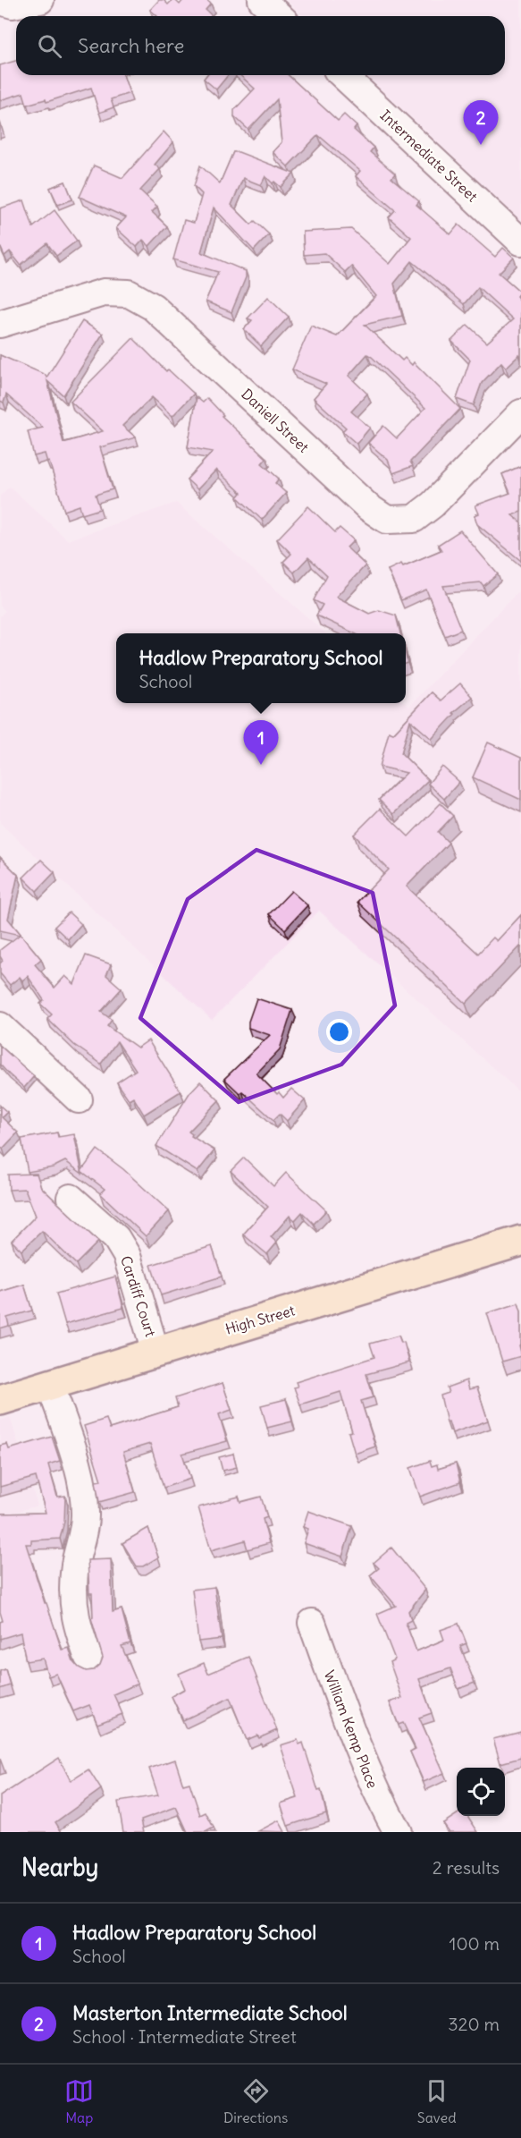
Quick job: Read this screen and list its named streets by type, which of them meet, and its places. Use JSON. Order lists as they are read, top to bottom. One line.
{"streets":{"highway":["High Street"],"street":["Intermediate Street","Daniell Street","Cardiff Court","William Kemp Place"]},"crossings":[["Cardiff Court","High Street"]],"page":{"search":"Search here","pins":["2","1"],"popup":["Hadlow Preparatory School","School"],"heading":["Nearby","2 results"],"list":[{"mark":"1","name":"Hadlow Preparatory School","note":"School","value":"100 m"},{"mark":"2","name":"Masterton Intermediate School","note":"School · Intermediate Street","value":"320 m"}],"nav":["Map","Directions","Saved"]}}
